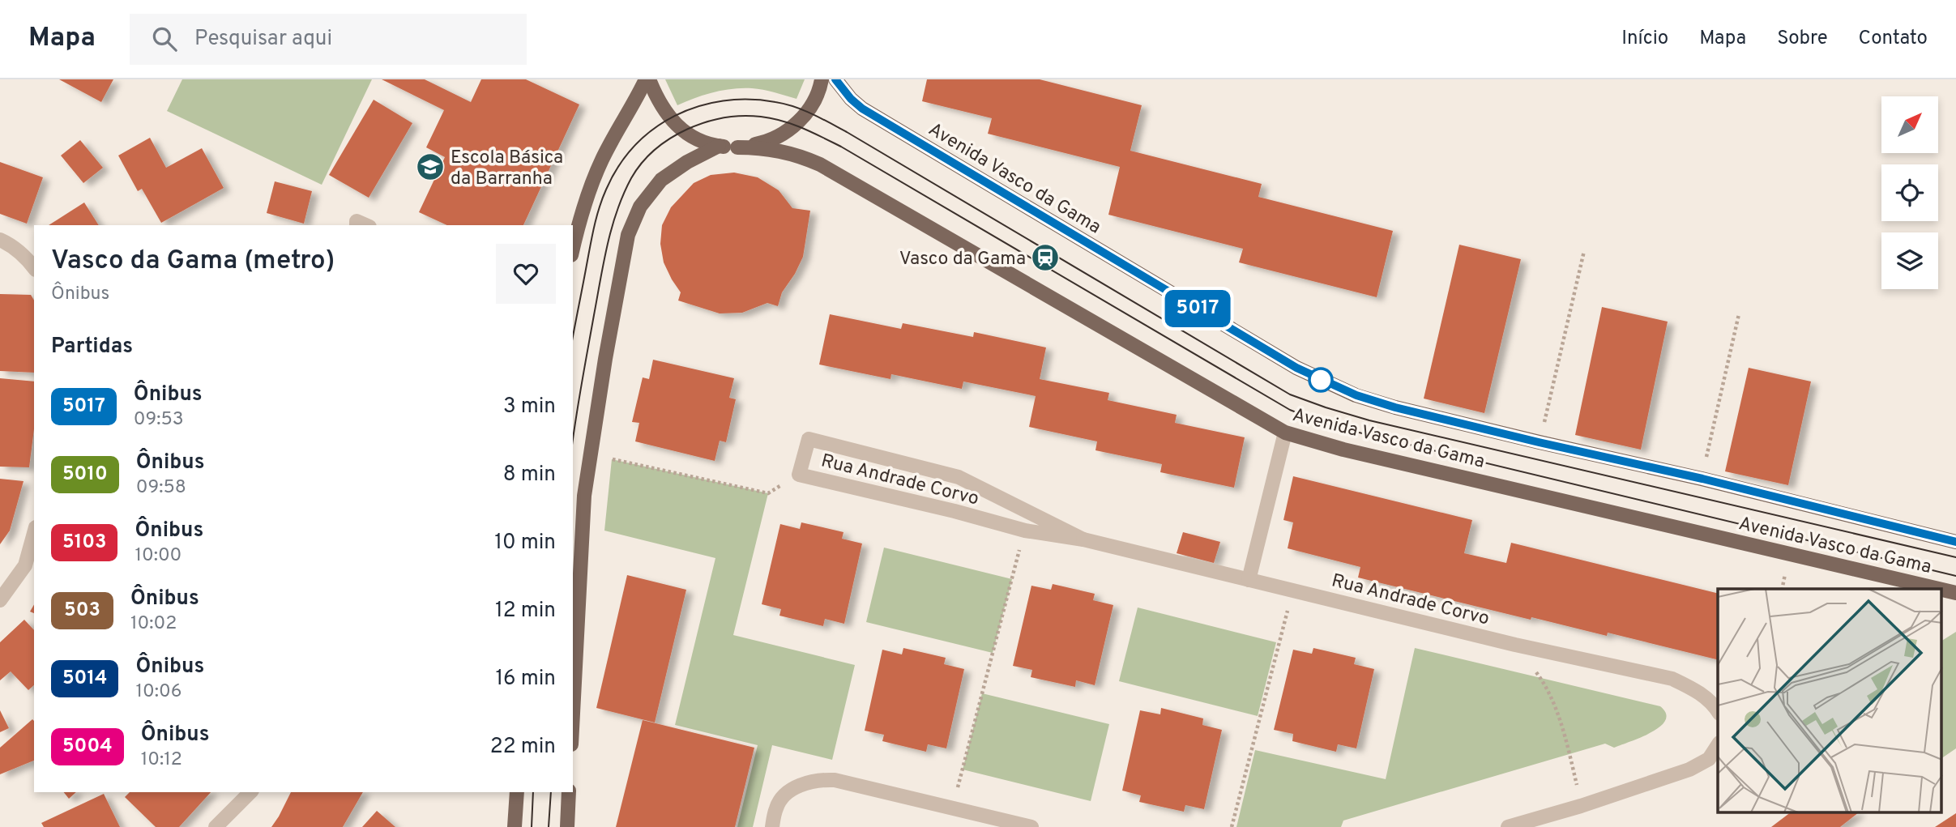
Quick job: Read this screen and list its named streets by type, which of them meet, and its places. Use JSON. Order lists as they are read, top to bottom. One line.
{"streets":{"main road":["Avenida Vasco da Gama"],"street":["Rua Andrade Corvo"]},"places":{"school or university":["Escola Básica da Barranha"],"station":["Vasco da Gama"]},"lines":["bus line 5017"],"north":"top right","page":{"header":"Mapa","search":"Pesquisar aqui","nav":["Início","Mapa","Sobre","Contato"],"on_map":"5017","heading":[["Vasco da Gama (metro)","Ônibus"],"Partidas"],"list":[{"mark":"5017","name":"Ônibus","note":"09:53","value":"3 min"},{"mark":"5010","name":"Ônibus","note":"09:58","value":"8 min"},{"mark":"5103","name":"Ônibus","note":"10:00","value":"10 min"},{"mark":"503","name":"Ônibus","note":"10:02","value":"12 min"},{"mark":"5014","name":"Ônibus","note":"10:06","value":"16 min"},{"mark":"5004","name":"Ônibus","note":"10:12","value":"22 min"}]}}
